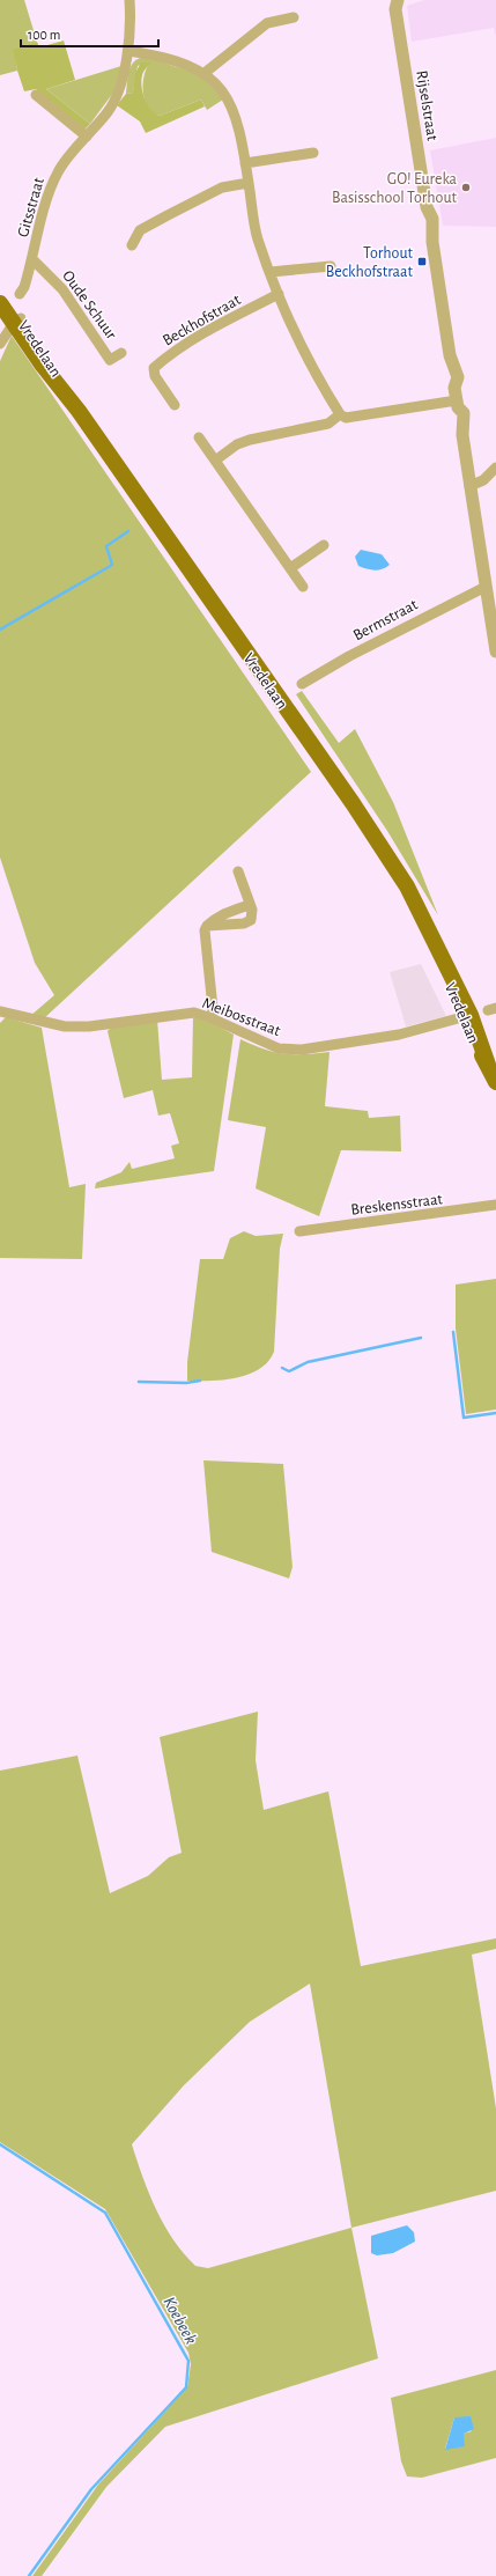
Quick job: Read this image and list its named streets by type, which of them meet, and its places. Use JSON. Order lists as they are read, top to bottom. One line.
{"streets":{"main road":["Vredelaan"],"street":["Rijselstraat","Gitsstraat","Oude Schuur","Beckhofstraat","Bermstraat","Meibosstraat","Breskensstraat"]},"crossings":[["Rijselstraat","Bermstraat"],["Gitsstraat","Oude Schuur"],["Vredelaan","Meibosstraat"]],"water":["Koebeek"],"places":{"other":["GO! Eureka Basisschool Torhout"],"transit":["Torhout Beckhofstraat"]},"scale_bar":"100 m"}
